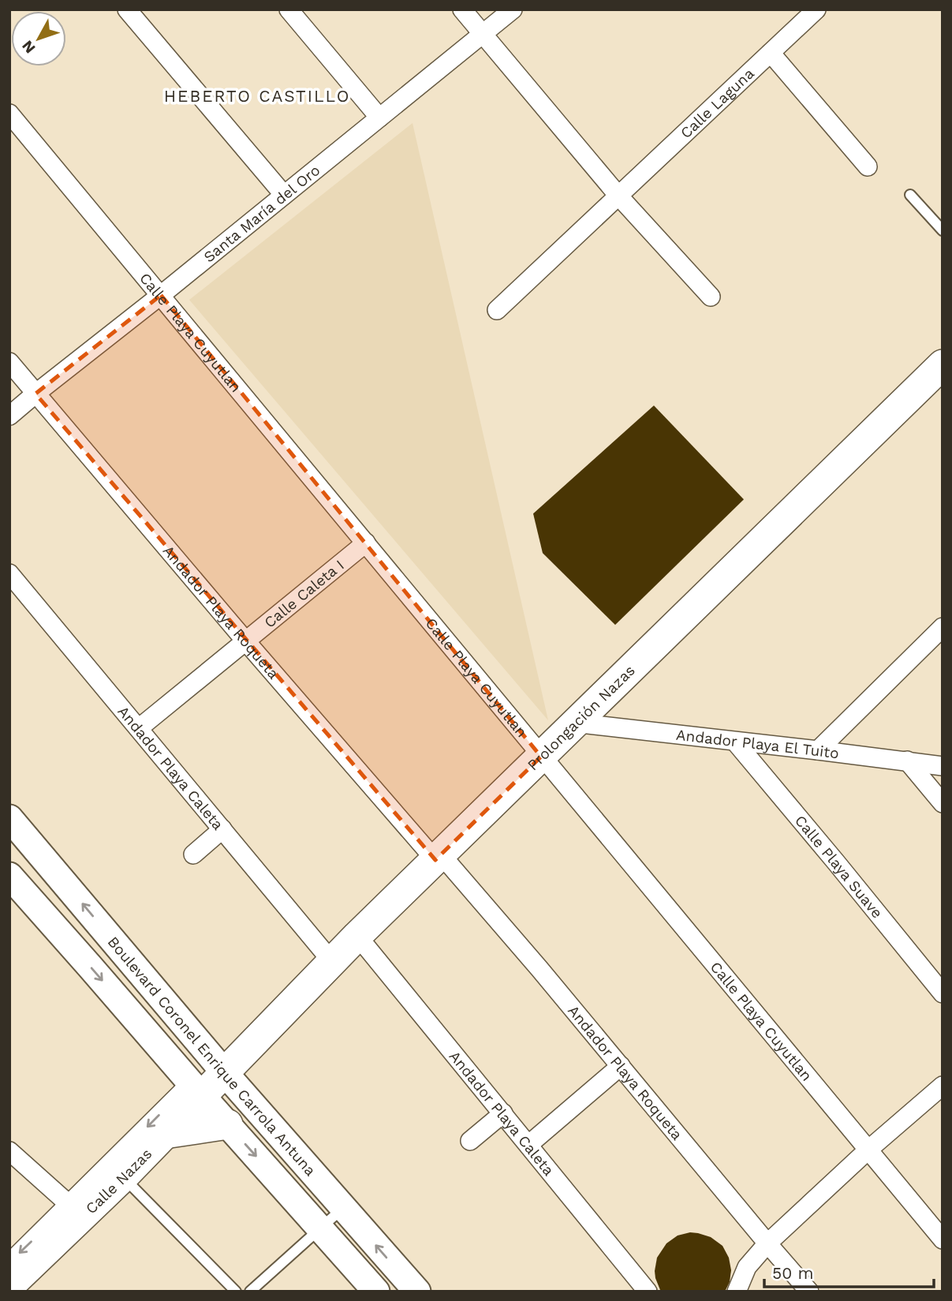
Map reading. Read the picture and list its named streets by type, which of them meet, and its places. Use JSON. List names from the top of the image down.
{
  "streets": {
    "main road": ["Prolongación Nazas", "Boulevard Coronel Enrique Carrola Antuna", "Calle Nazas"],
    "street": [
      "Calle Laguna",
      "Santa María del Oro",
      "Calle Playa Cuyutlan",
      "Calle Caleta I",
      "Andador Playa Roqueta",
      "Andador Playa El Tuito",
      "Andador Playa Caleta",
      "Calle Playa Suave"
    ]
  },
  "crossings": [
    ["Santa María del Oro", "Calle Playa Cuyutlan"],
    ["Santa María del Oro", "Andador Playa Roqueta"],
    ["Calle Playa Cuyutlan", "Calle Caleta I"],
    ["Calle Playa Cuyutlan", "Prolongación Nazas"],
    ["Calle Caleta I", "Andador Playa Roqueta"],
    ["Calle Caleta I", "Andador Playa Caleta"],
    ["Andador Playa Roqueta", "Prolongación Nazas"],
    ["Prolongación Nazas", "Andador Playa El Tuito"],
    ["Prolongación Nazas", "Andador Playa Caleta"],
    ["Prolongación Nazas", "Boulevard Coronel Enrique Carrola Antuna"],
    ["Prolongación Nazas", "Calle Nazas"],
    ["Andador Playa El Tuito", "Calle Playa Suave"],
    ["Boulevard Coronel Enrique Carrola Antuna", "Calle Nazas"]
  ],
  "districts": ["HEBERTO CASTILLO"],
  "scale_bar": "50 m",
  "north": "bottom left"
}
